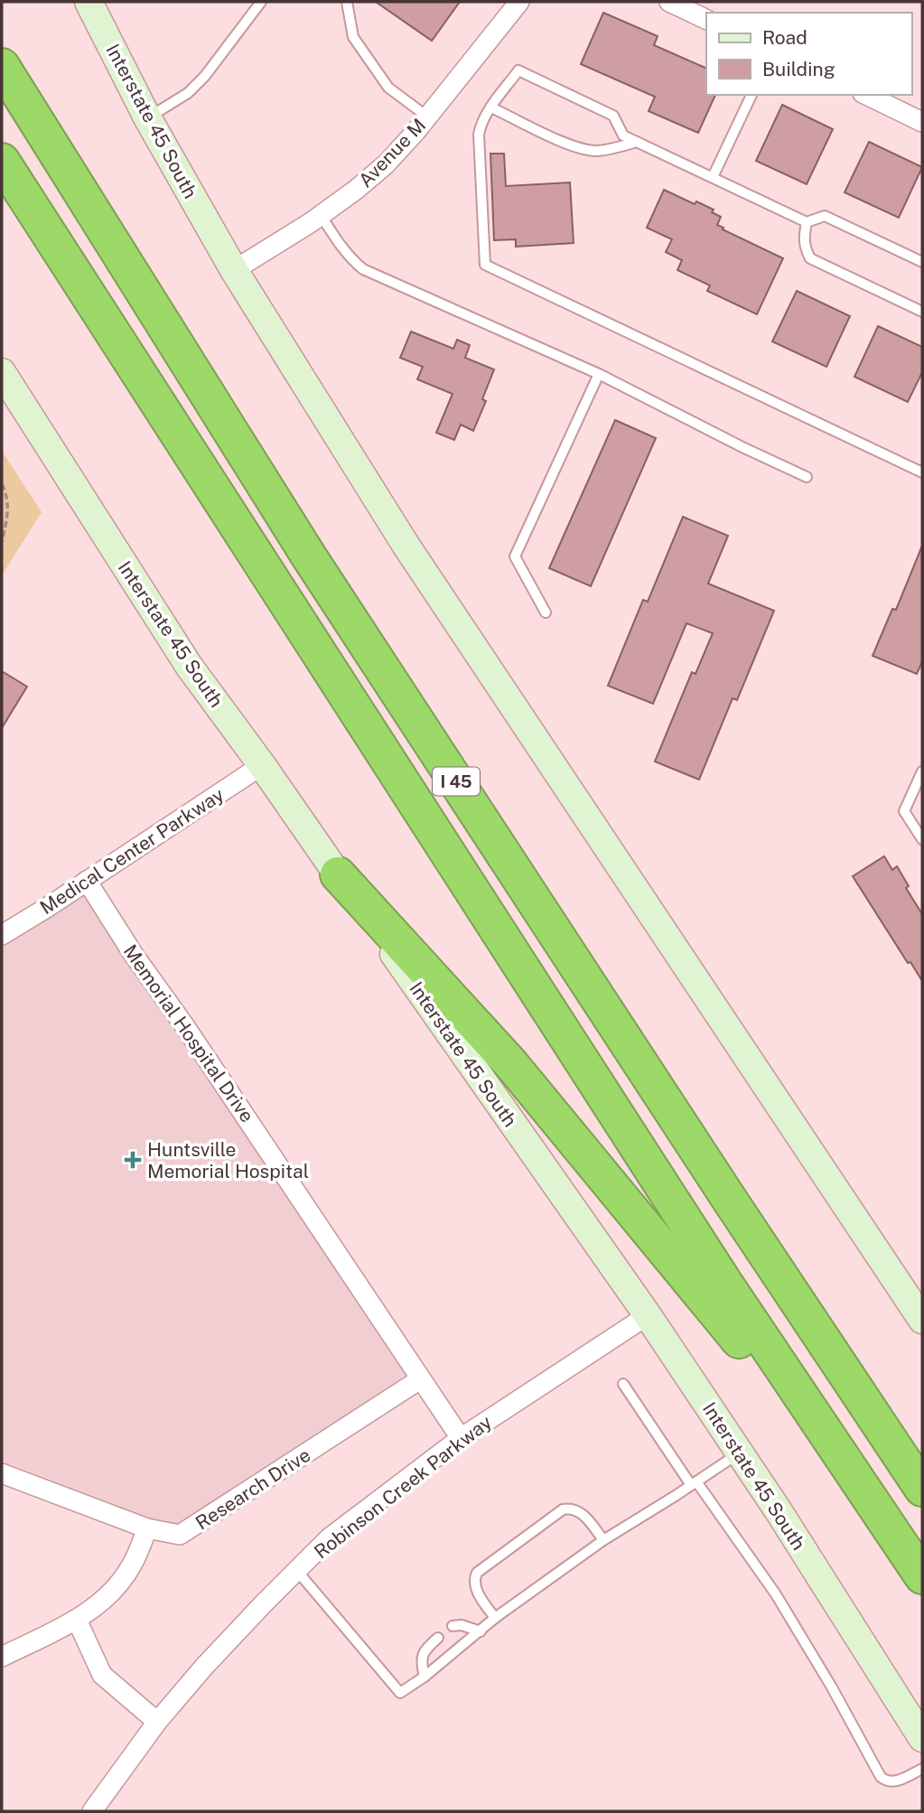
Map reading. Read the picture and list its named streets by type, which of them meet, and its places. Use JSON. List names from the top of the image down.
{
  "streets": {
    "highway": ["I 45"],
    "main road": ["Interstate 45 South"],
    "street": [
      "Avenue M",
      "Medical Center Parkway",
      "Memorial Hospital Drive",
      "Robinson Creek Parkway",
      "Research Drive"
    ]
  },
  "crossings": [
    ["Interstate 45 South", "Avenue M"],
    ["Interstate 45 South", "Medical Center Parkway"],
    ["Interstate 45 South", "Robinson Creek Parkway"],
    ["Medical Center Parkway", "Memorial Hospital Drive"],
    ["Memorial Hospital Drive", "Robinson Creek Parkway"],
    ["Memorial Hospital Drive", "Research Drive"]
  ],
  "places": {
    "health": ["Huntsville Memorial Hospital"]
  },
  "legend": ["Road", "Building"]
}
